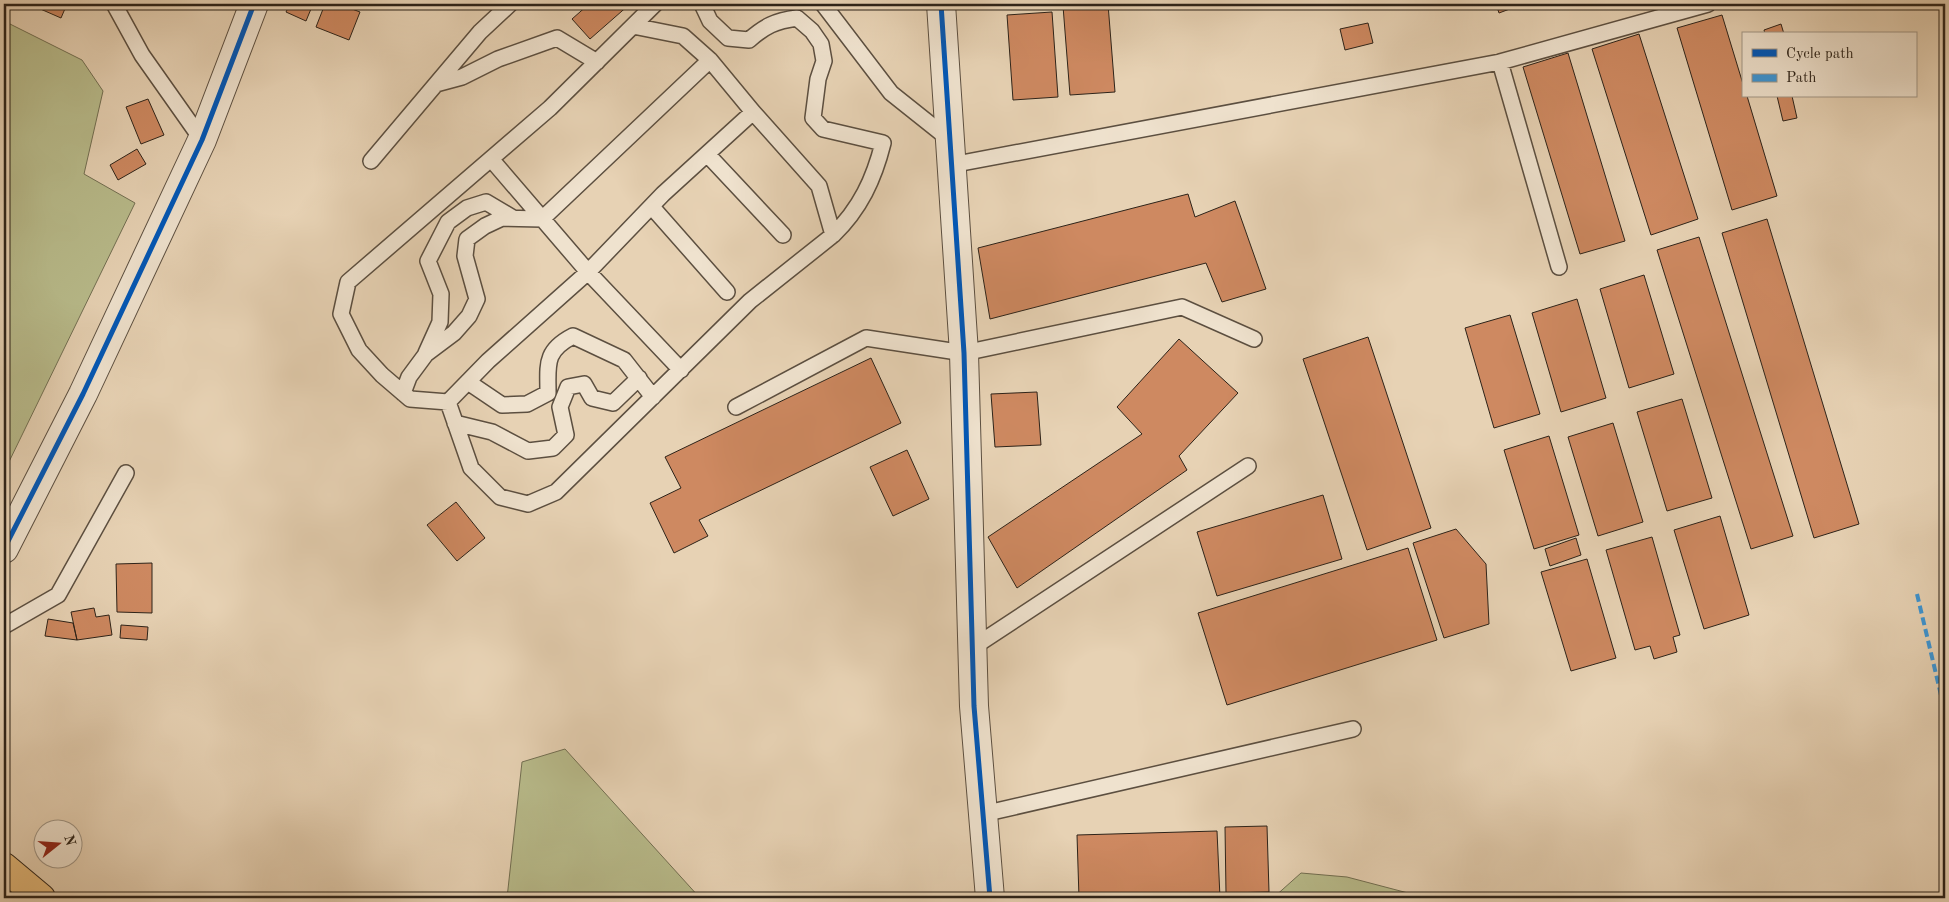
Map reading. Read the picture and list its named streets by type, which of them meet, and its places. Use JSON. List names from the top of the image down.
{
  "legend": ["Cycle path", "Path"],
  "north": "right"
}
